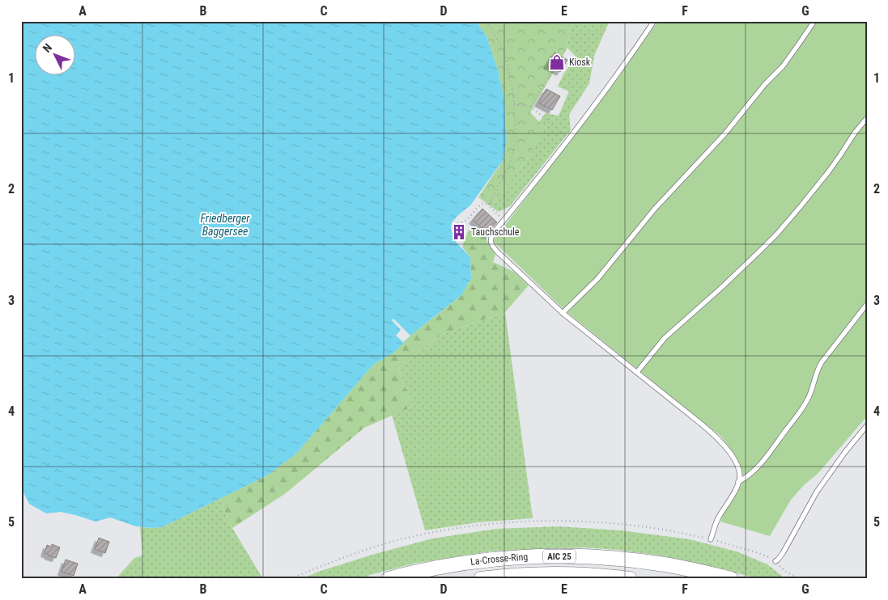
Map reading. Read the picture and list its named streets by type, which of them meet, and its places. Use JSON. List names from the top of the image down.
{
  "streets": {
    "main road": ["AIC 25", "La-Crosse-Ring"]
  },
  "water": ["Friedberger Baggersee"],
  "places": {
    "shop": ["Kiosk"],
    "building": ["Tauchschule"]
  },
  "north": "top left",
  "grid": {
    "columns": [
      "A",
      "B",
      "C",
      "D",
      "E",
      "F",
      "G"
    ],
    "rows": [
      "1",
      "2",
      "3",
      "4",
      "5"
    ]
  }
}
